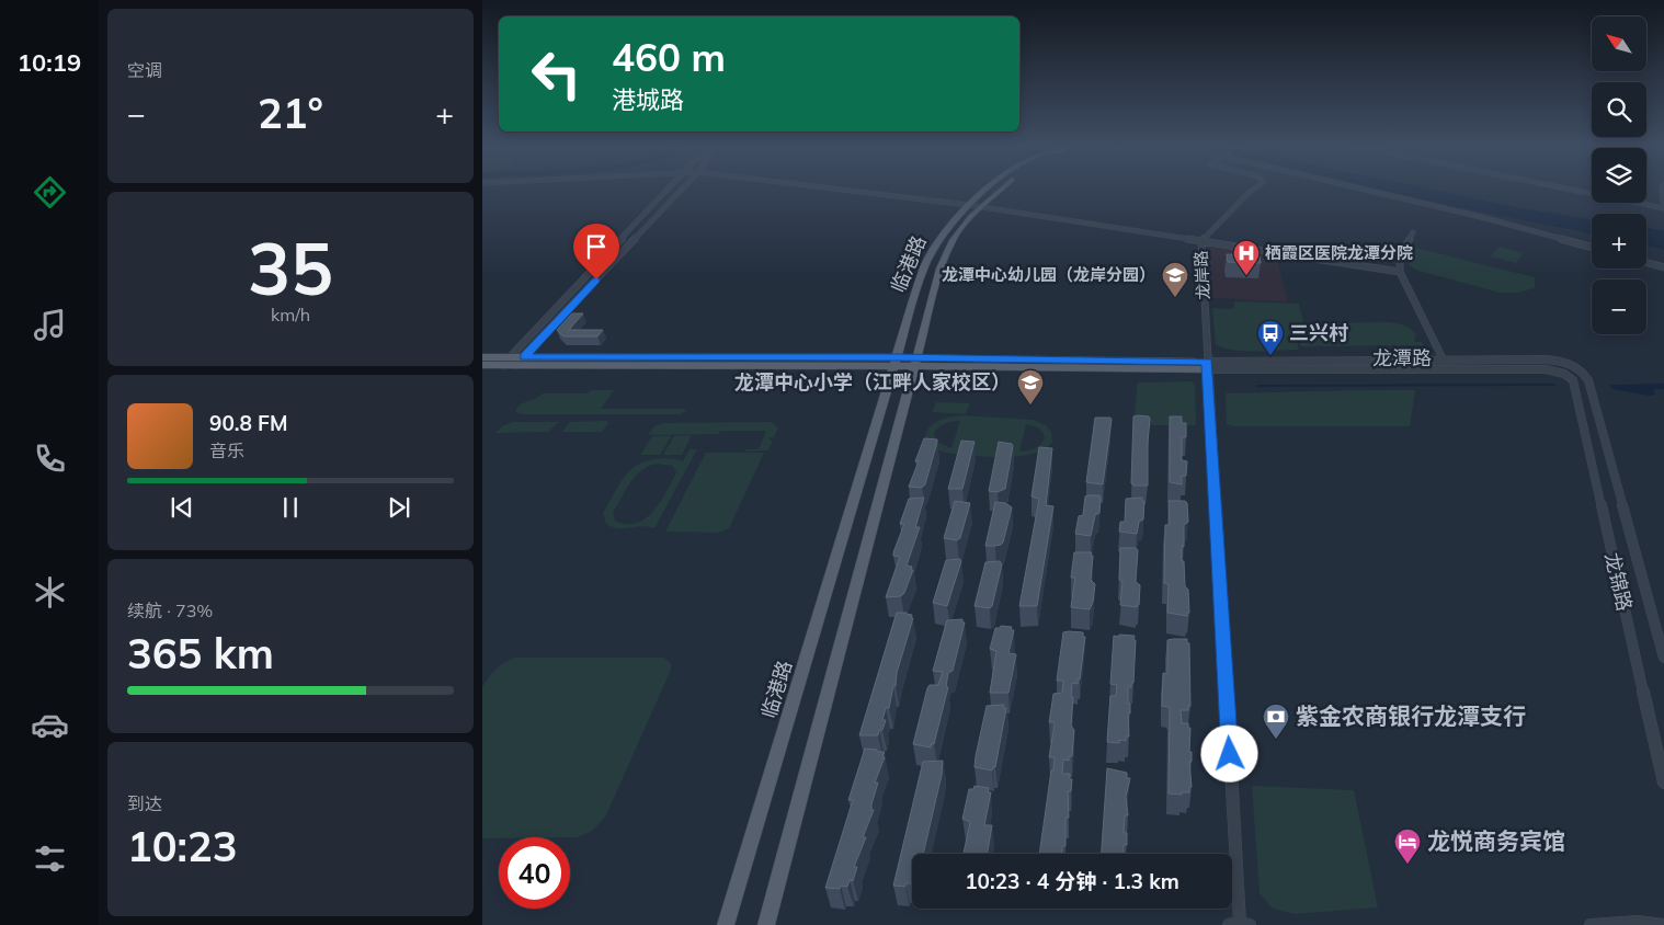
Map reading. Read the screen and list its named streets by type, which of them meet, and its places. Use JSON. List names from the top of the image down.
{
  "streets": {
    "main road": ["临港路"],
    "street": ["龙岸路", "龙潭路", "龙锦路"]
  },
  "crossings": [
    ["龙岸路", "龙潭路"],
    ["龙潭路", "龙锦路"]
  ],
  "places": {
    "hospital": ["栖霞区医院龙潭分院"],
    "school or university": ["龙潭中心幼儿园（龙岸分园）", "龙潭中心小学（江畔人家校区）"],
    "bus stop": ["三兴村"],
    "bank": ["紫金农商银行龙潭支行"],
    "hotel": ["龙悦商务宾馆"]
  },
  "north": "top left",
  "page": {
    "tabs": "10:19",
    "tile": [
      "空调",
      ["35", "km/h"],
      ["续航 · 73%", "365 km"],
      ["到达", "10:23"]
    ],
    "map_buttons": ["+", "−"],
    "turn": ["460 m", "港城路"],
    "heat": ["−", "21°", "+"],
    "song": ["90.8 FM", "音乐"],
    "limit": "40",
    "trip": "10:23 · 4 分钟 · 1.3 km"
  }
}
